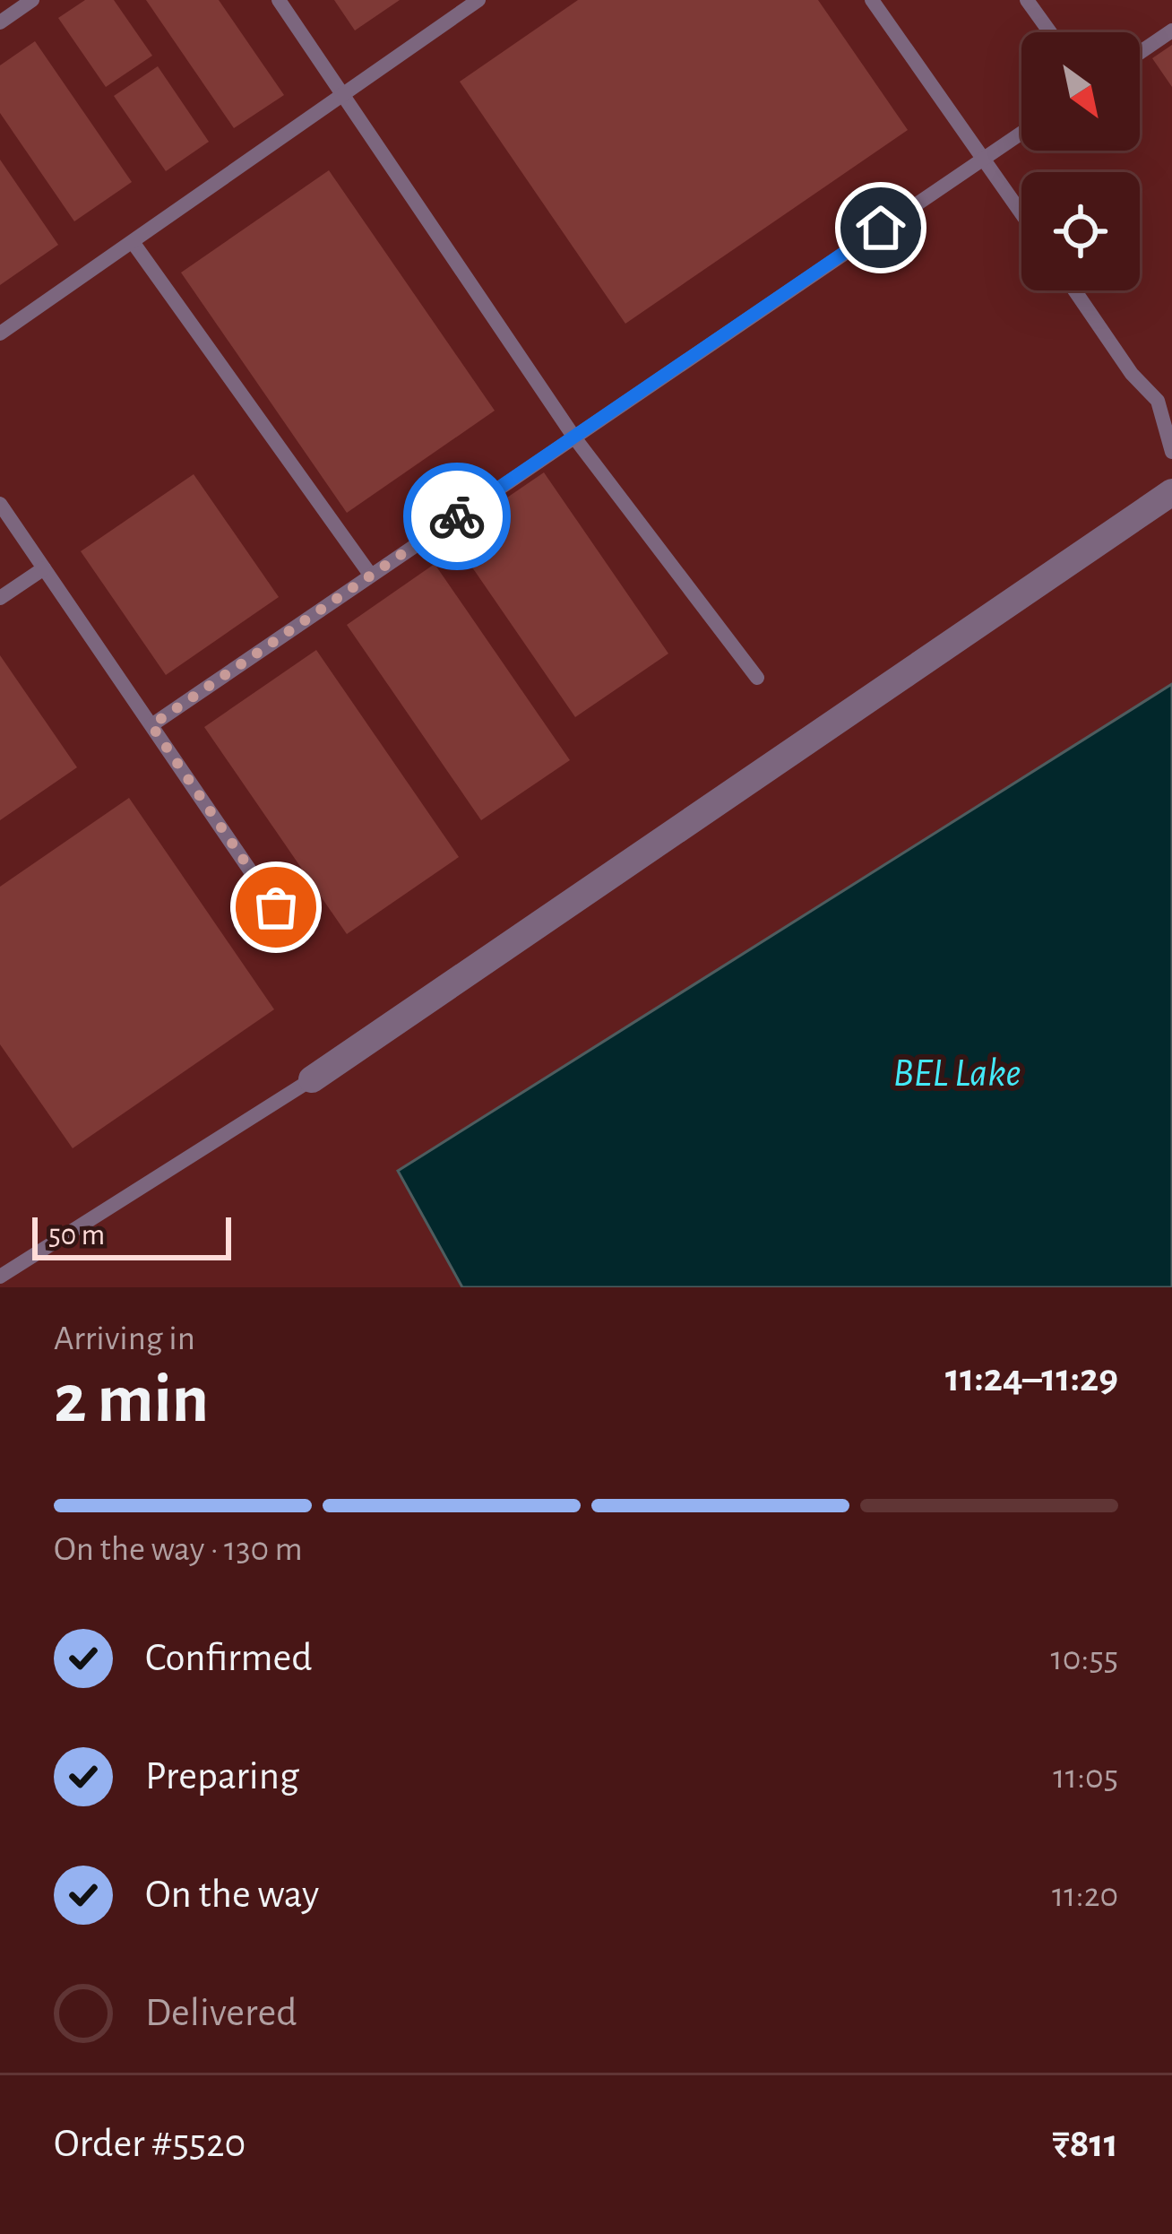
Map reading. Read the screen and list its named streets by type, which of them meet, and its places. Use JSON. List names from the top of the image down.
{
  "water": ["BEL Lake"],
  "scale_bar": "50 m",
  "north": "bottom right",
  "page": {
    "scale": "50 m",
    "heading": ["2 min", "Arriving in", "11:24–11:29"],
    "panel": ["Order #5520", "₹811"],
    "bar": "On the way · 130 m",
    "list": [
      ["Confirmed", "10:55"],
      ["Preparing", "11:05"],
      ["On the way", "11:20"],
      "Delivered"
    ]
  }
}
